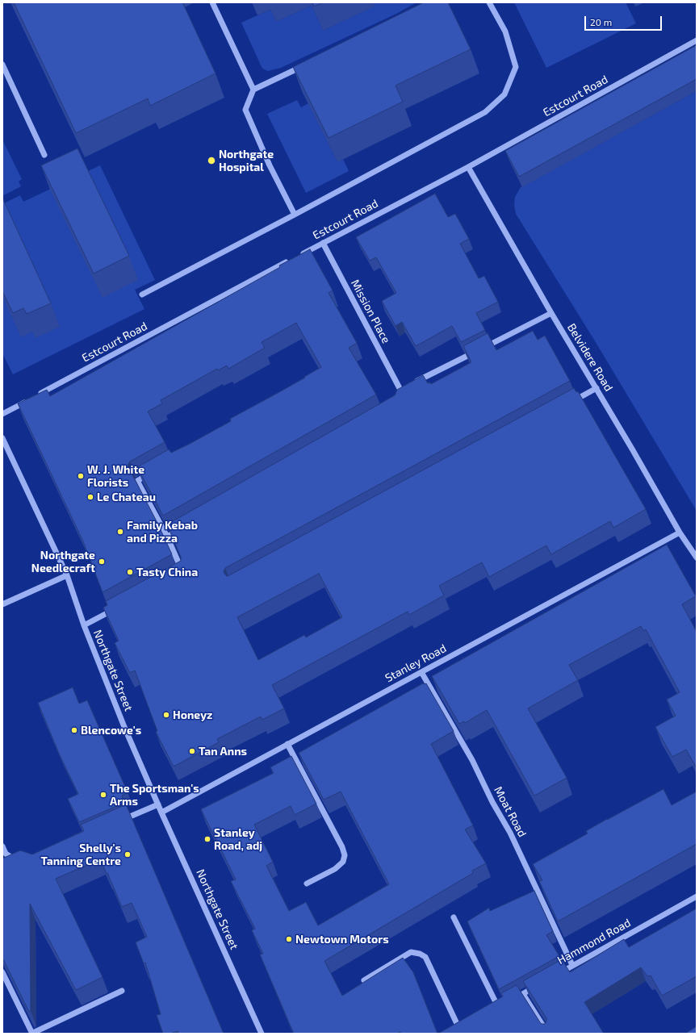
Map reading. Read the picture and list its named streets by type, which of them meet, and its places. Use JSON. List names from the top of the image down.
{
  "streets": {
    "street": [
      "Estcourt Road",
      "Mission Place",
      "Belvidere Road",
      "Stanley Road",
      "Northgate Street",
      "Moat Road",
      "Hammond Road"
    ]
  },
  "crossings": [
    ["Estcourt Road", "Mission Place"],
    ["Estcourt Road", "Belvidere Road"],
    ["Mission Place", "Belvidere Road"],
    ["Belvidere Road", "Stanley Road"],
    ["Stanley Road", "Northgate Street"],
    ["Stanley Road", "Moat Road"],
    ["Moat Road", "Hammond Road"]
  ],
  "places": [
    "Northgate Hospital",
    "W. J. White Florists",
    "Le Chateau",
    "Family Kebab and Pizza",
    "Northgate Needlecraft",
    "Tasty China",
    "Honeyz",
    "Blencowe's",
    "Tan Anns",
    "The Sportsman's Arms",
    "Stanley Road, adj",
    "Shelly's Tanning Centre",
    "Newtown Motors"
  ],
  "scale_bar": "20 m"
}
